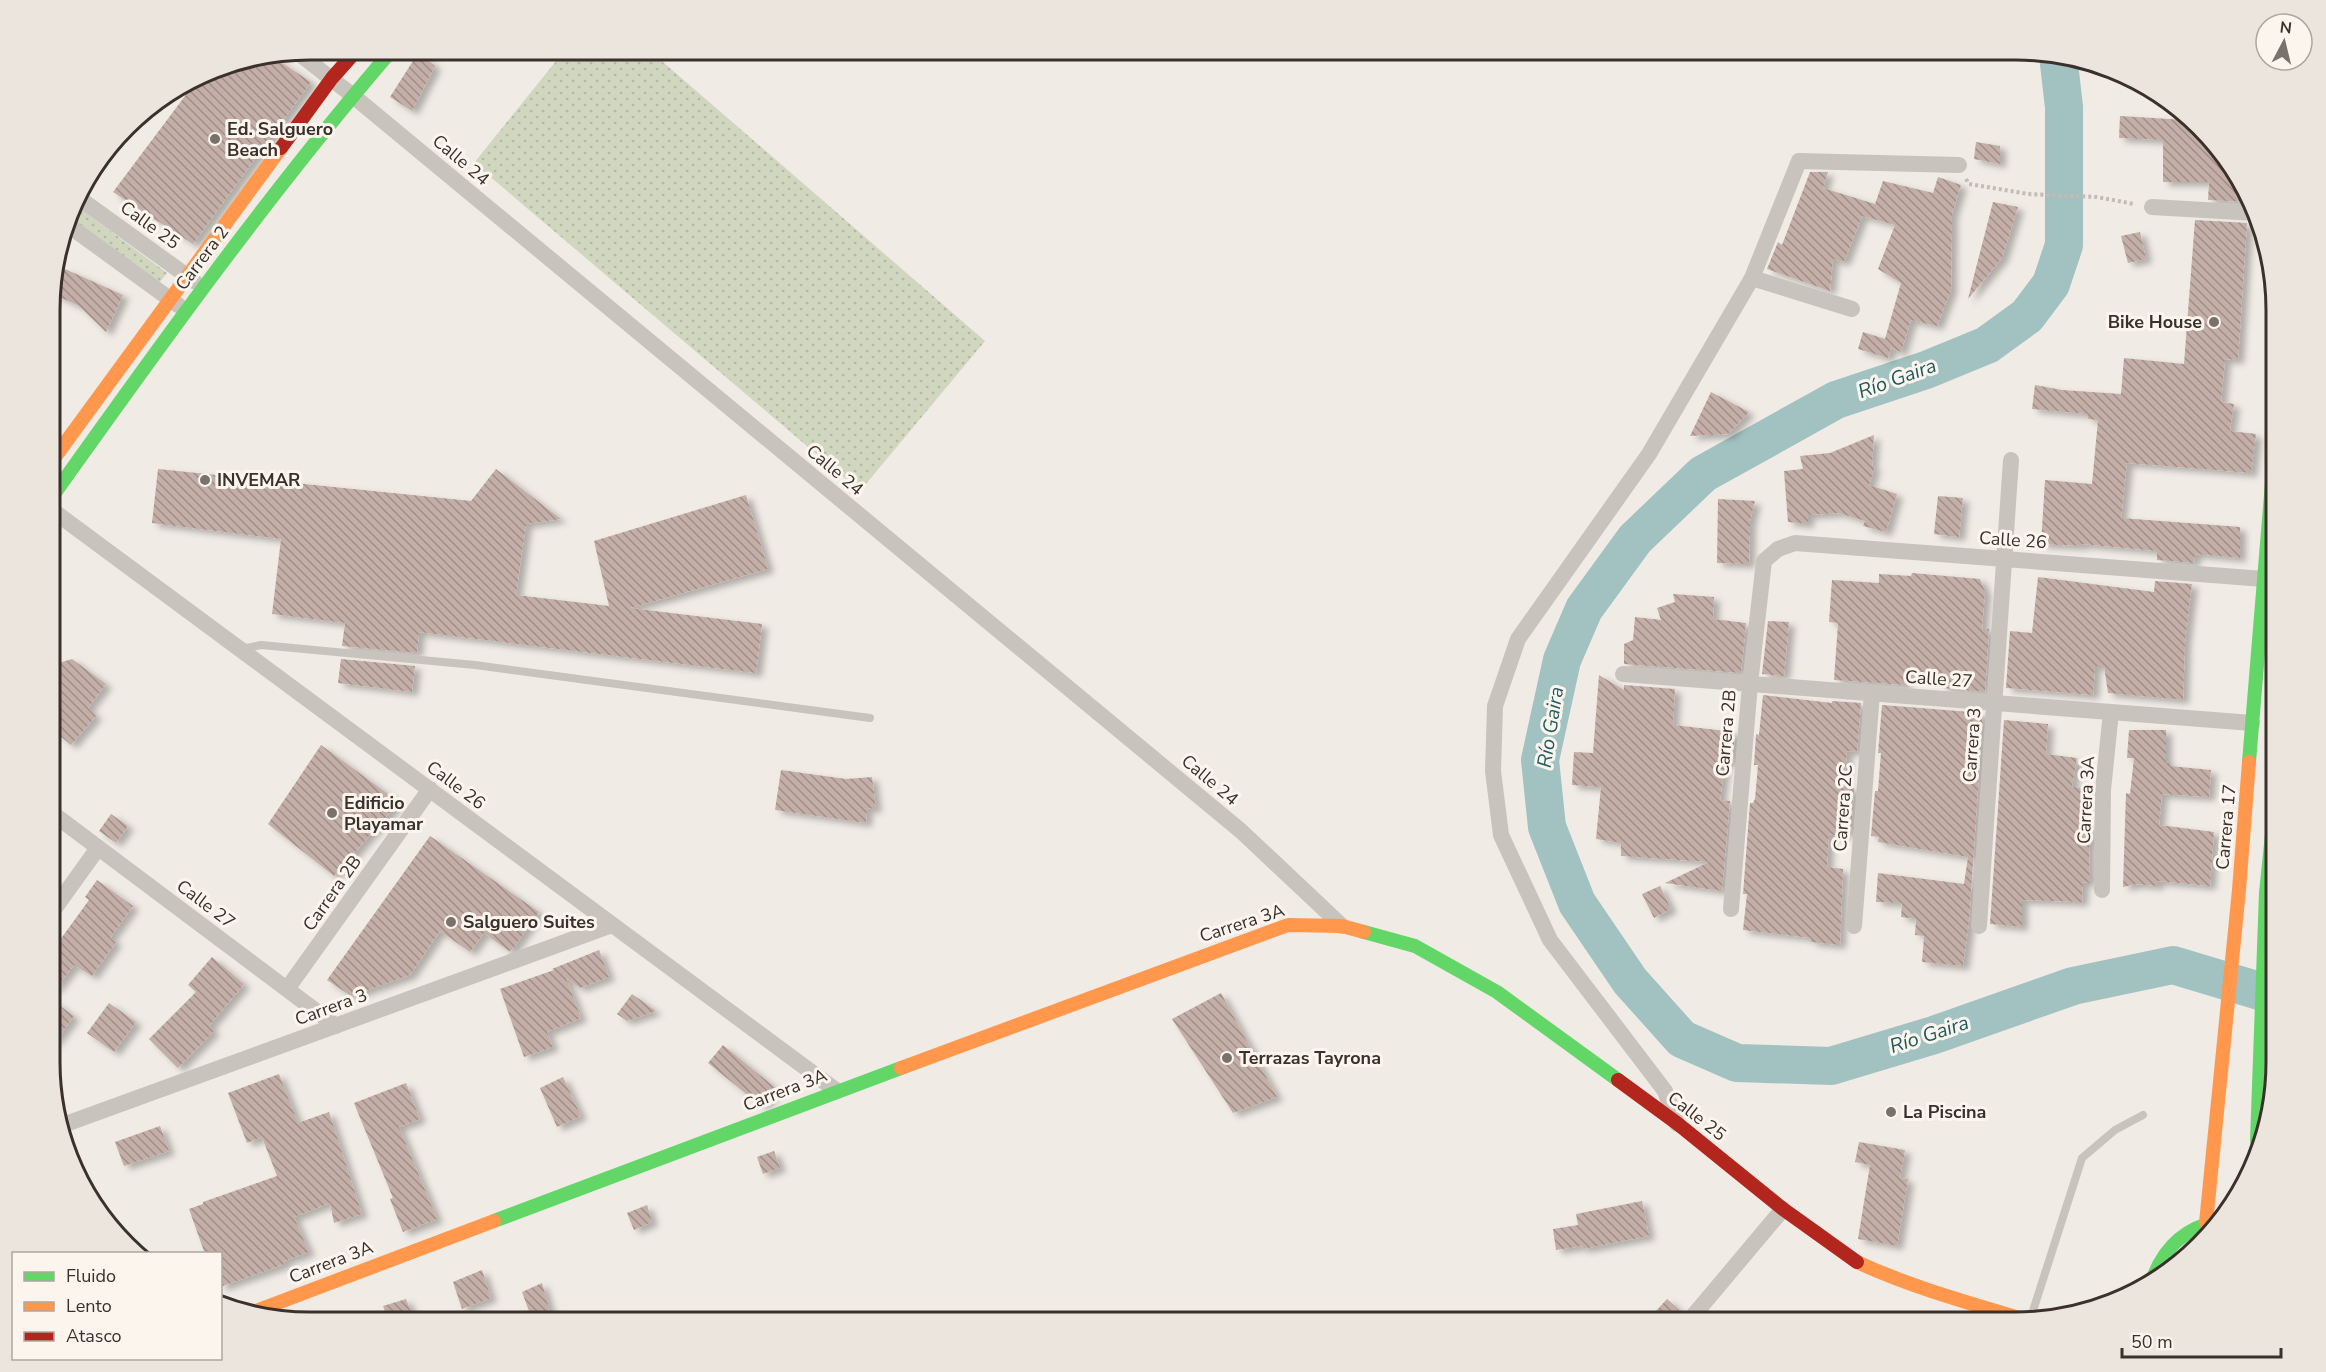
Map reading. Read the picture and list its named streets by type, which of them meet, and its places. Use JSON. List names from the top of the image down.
{
  "streets": {
    "street": [
      "Calle 24",
      "Calle 25",
      "Carrera 2",
      "Calle 26",
      "Calle 27",
      "Carrera 2B",
      "Carrera 3",
      "Carrera 3A",
      "Carrera 2C",
      "Carrera 17"
    ]
  },
  "crossings": [
    ["Calle 24", "Calle 25"],
    ["Calle 24", "Carrera 2"],
    ["Calle 24", "Carrera 3A"],
    ["Calle 25", "Carrera 2"],
    ["Calle 25", "Carrera 3A"],
    ["Calle 26", "Carrera 2B"],
    ["Calle 26", "Carrera 3"],
    ["Calle 26", "Carrera 3A"],
    ["Calle 26", "Carrera 17"],
    ["Calle 27", "Carrera 2B"],
    ["Calle 27", "Carrera 3"],
    ["Calle 27", "Carrera 3A"],
    ["Calle 27", "Carrera 2C"],
    ["Calle 27", "Carrera 17"]
  ],
  "water": ["Río Gaira"],
  "places": [
    "Ed. Salguero Beach",
    "Bike House",
    "INVEMAR",
    "Edificio Playamar",
    "Salguero Suites",
    "Terrazas Tayrona",
    "La Piscina"
  ],
  "legend": ["Fluido", "Lento", "Atasco"],
  "scale_bar": "50 m",
  "north": "top"
}
